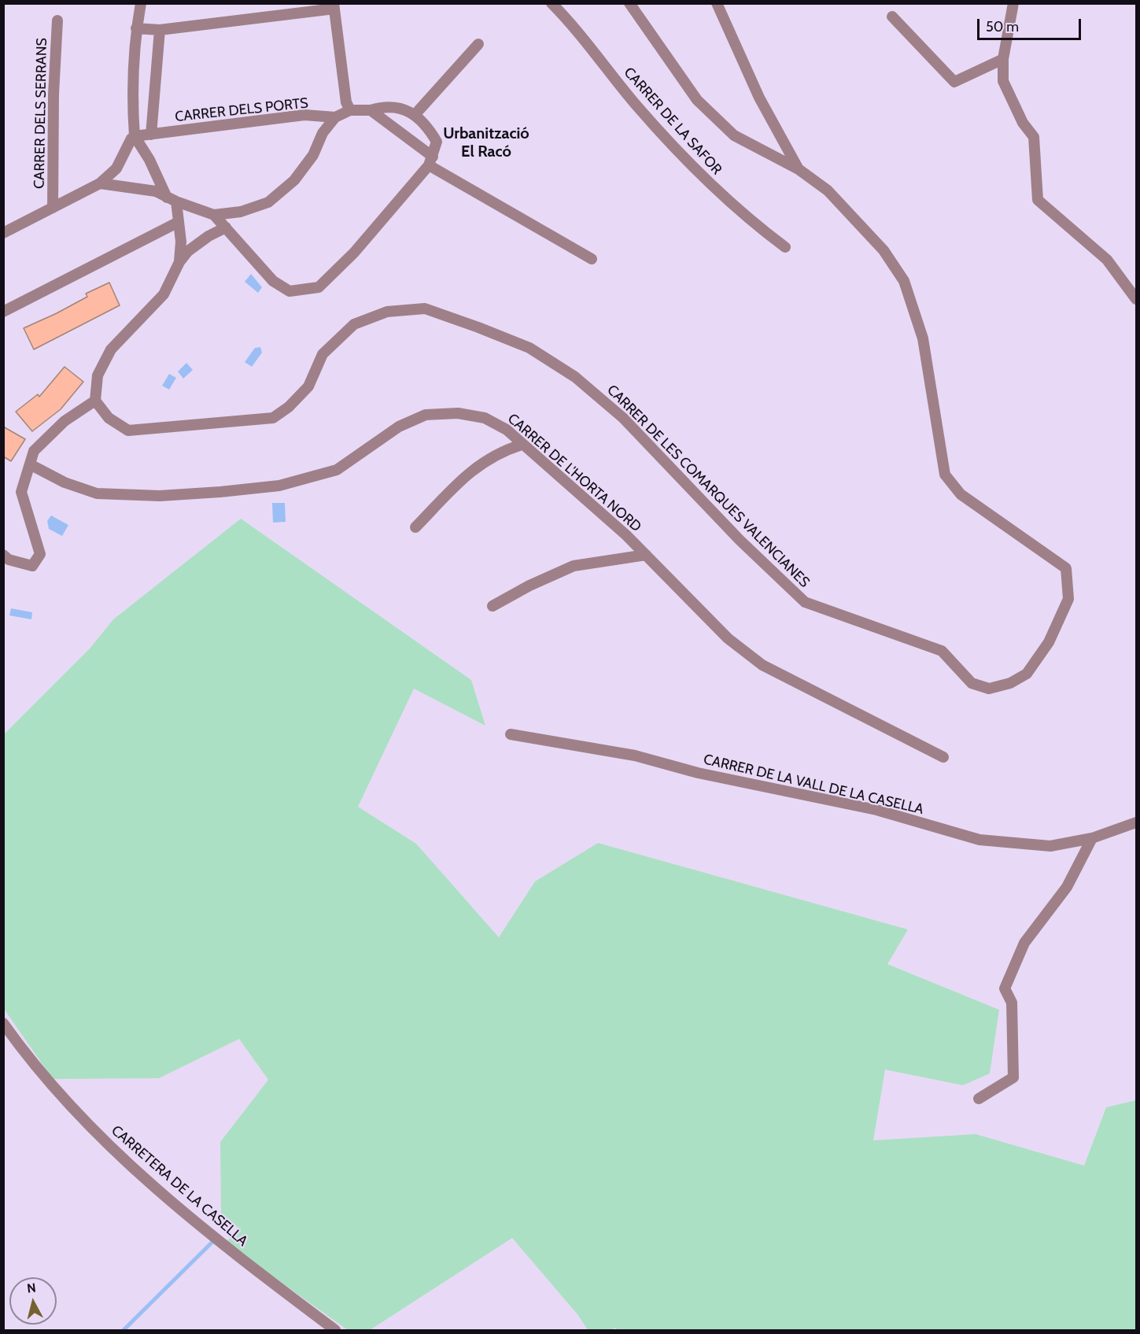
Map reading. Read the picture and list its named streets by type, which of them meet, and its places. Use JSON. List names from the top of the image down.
{
  "streets": {
    "street": [
      "CARRER DELS PORTS",
      "CARRER DELS SERRANS",
      "CARRER DE LA SAFOR",
      "CARRER DE L'HORTA NORD",
      "CARRER DE LES COMARQUES VALENCIANES",
      "CARRER DE LA VALL DE LA CASELLA",
      "CARRETERA DE LA CASELLA"
    ]
  },
  "districts": ["Urbanització El Racó"],
  "scale_bar": "50 m",
  "north": "top"
}
